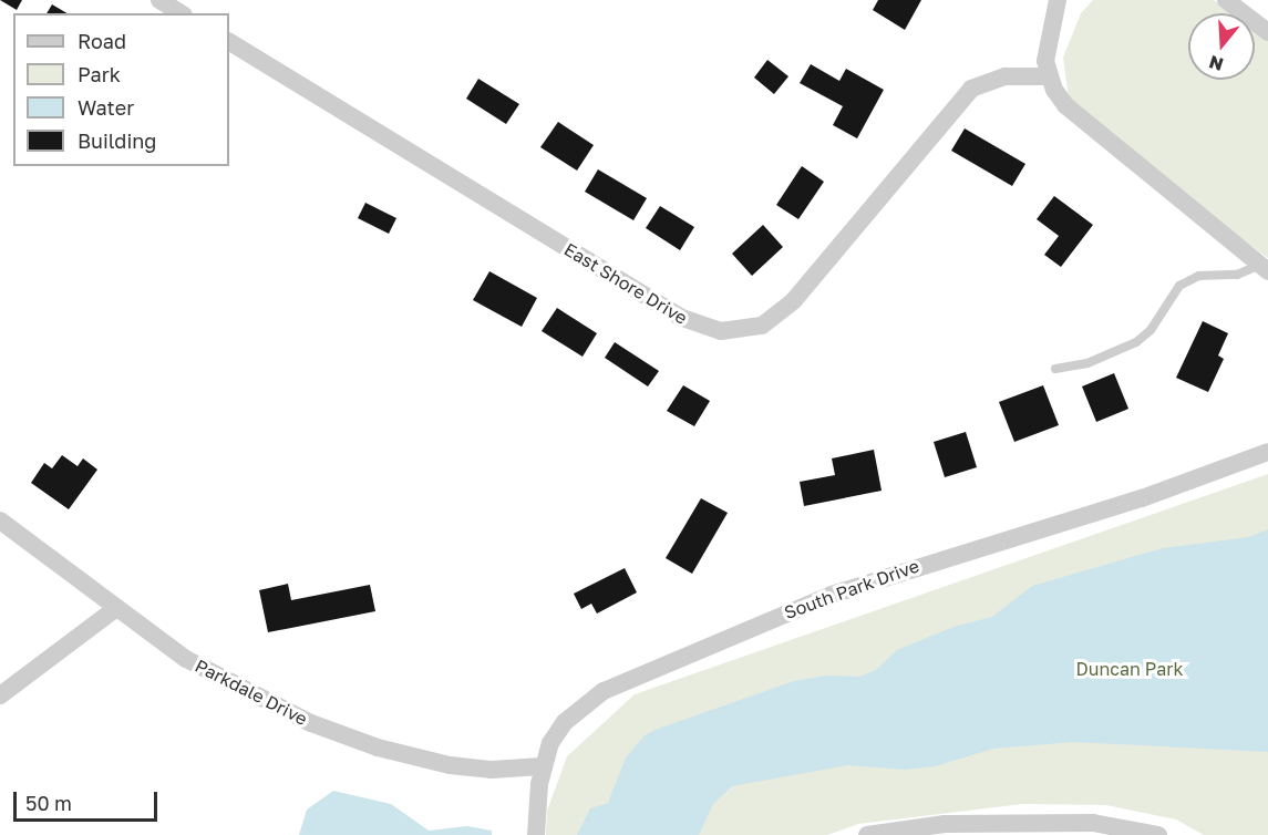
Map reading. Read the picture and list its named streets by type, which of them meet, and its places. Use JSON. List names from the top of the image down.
{
  "streets": {
    "street": ["East Shore Drive", "South Park Drive", "Parkdale Drive"]
  },
  "crossings": [
    ["South Park Drive", "Parkdale Drive"]
  ],
  "parks": ["Duncan Park"],
  "legend": [
    "Road",
    "Park",
    "Water",
    "Building"
  ],
  "scale_bar": "50 m",
  "north": "bottom"
}
